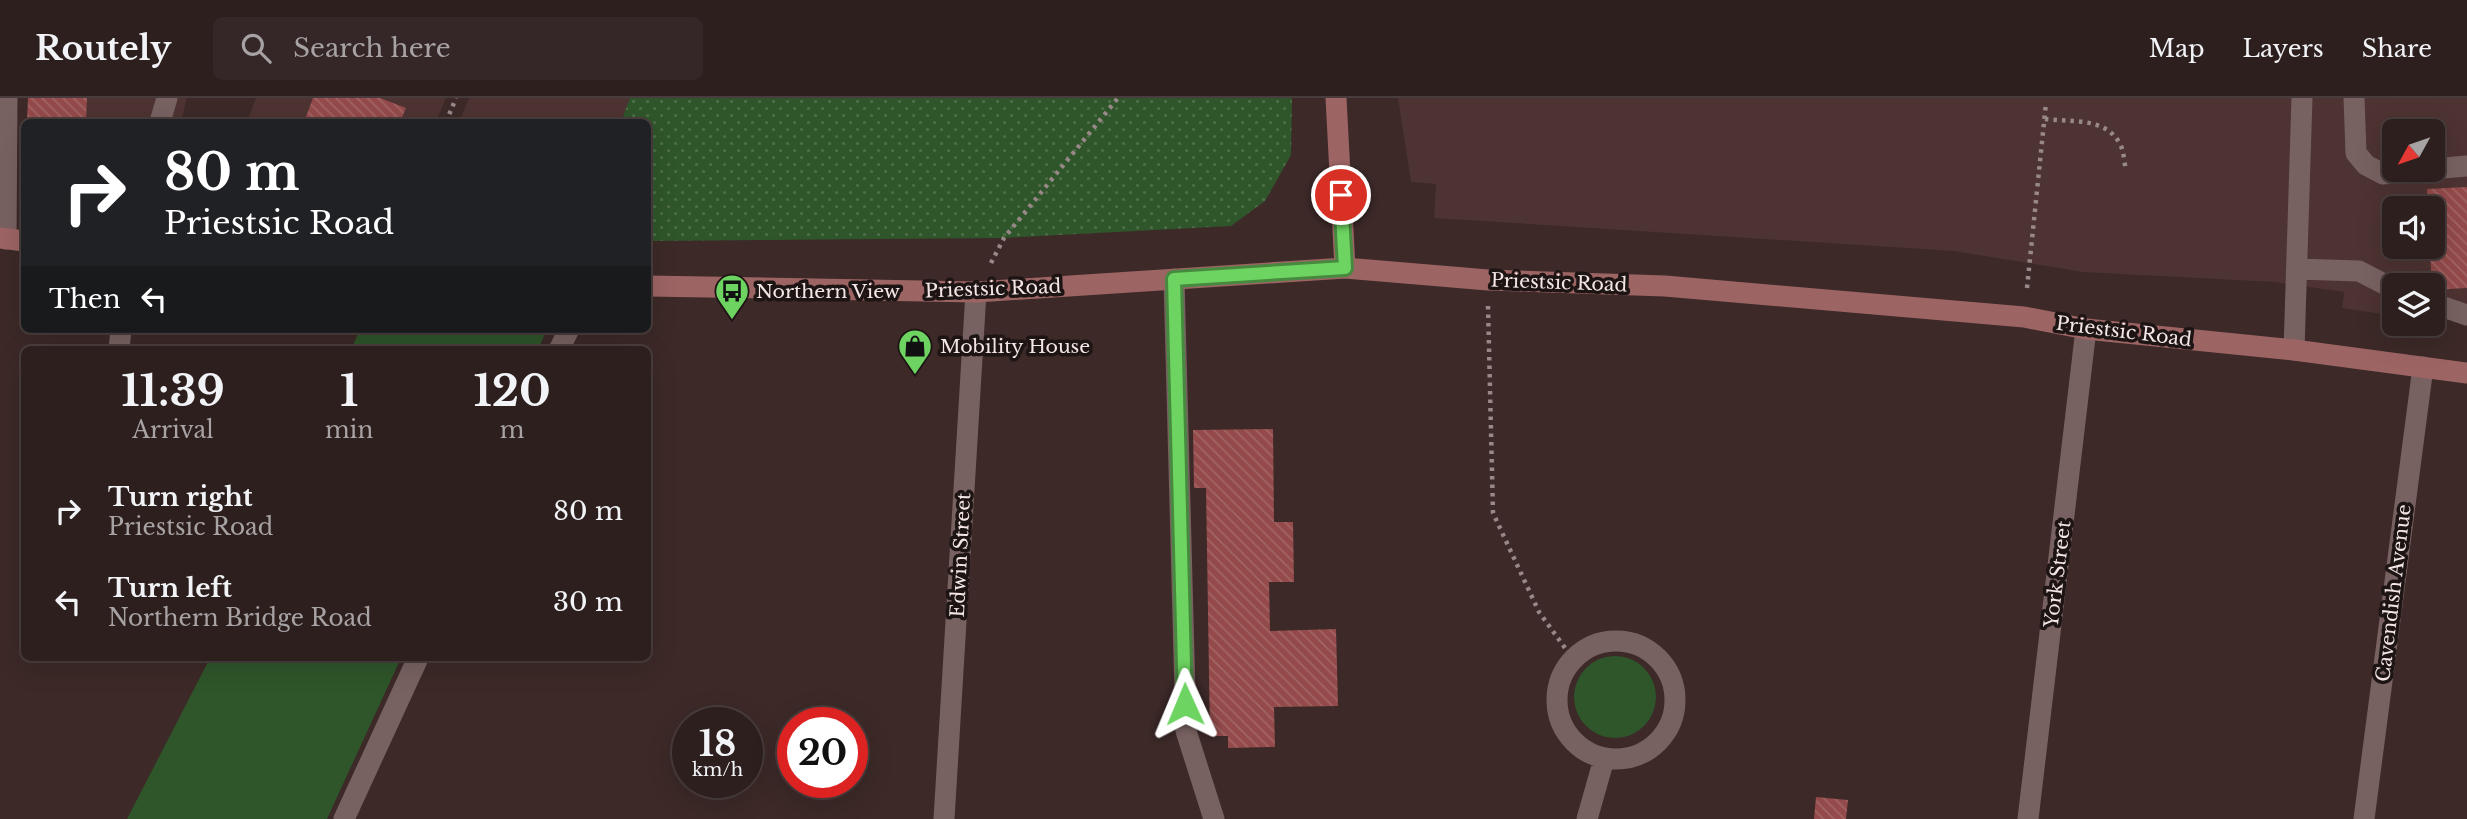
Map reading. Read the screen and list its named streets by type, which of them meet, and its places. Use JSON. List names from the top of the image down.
{
  "streets": {
    "main road": ["Priestsic Road"],
    "street": ["Edwin Street", "York Street", "Cavendish Avenue"]
  },
  "crossings": [
    ["Priestsic Road", "Edwin Street"],
    ["Priestsic Road", "York Street"],
    ["Priestsic Road", "Cavendish Avenue"]
  ],
  "places": {
    "bus stop": ["Northern View"],
    "shop": ["Mobility House"]
  },
  "north": "bottom left",
  "page": {
    "header": "Routely",
    "search": "Search here",
    "nav": ["Map", "Layers", "Share"],
    "turn": ["80 m", "Priestsic Road"],
    "then": "Then",
    "eta": [
      "11:39",
      "Arrival",
      "1",
      "min",
      "120",
      "m"
    ],
    "list": [
      {
        "name": "Turn right",
        "note": "Priestsic Road",
        "value": "80 m"
      },
      {
        "name": "Turn left",
        "note": "Northern Bridge Road",
        "value": "30 m"
      }
    ],
    "speed": "18 km/h",
    "limit": "20"
  }
}
